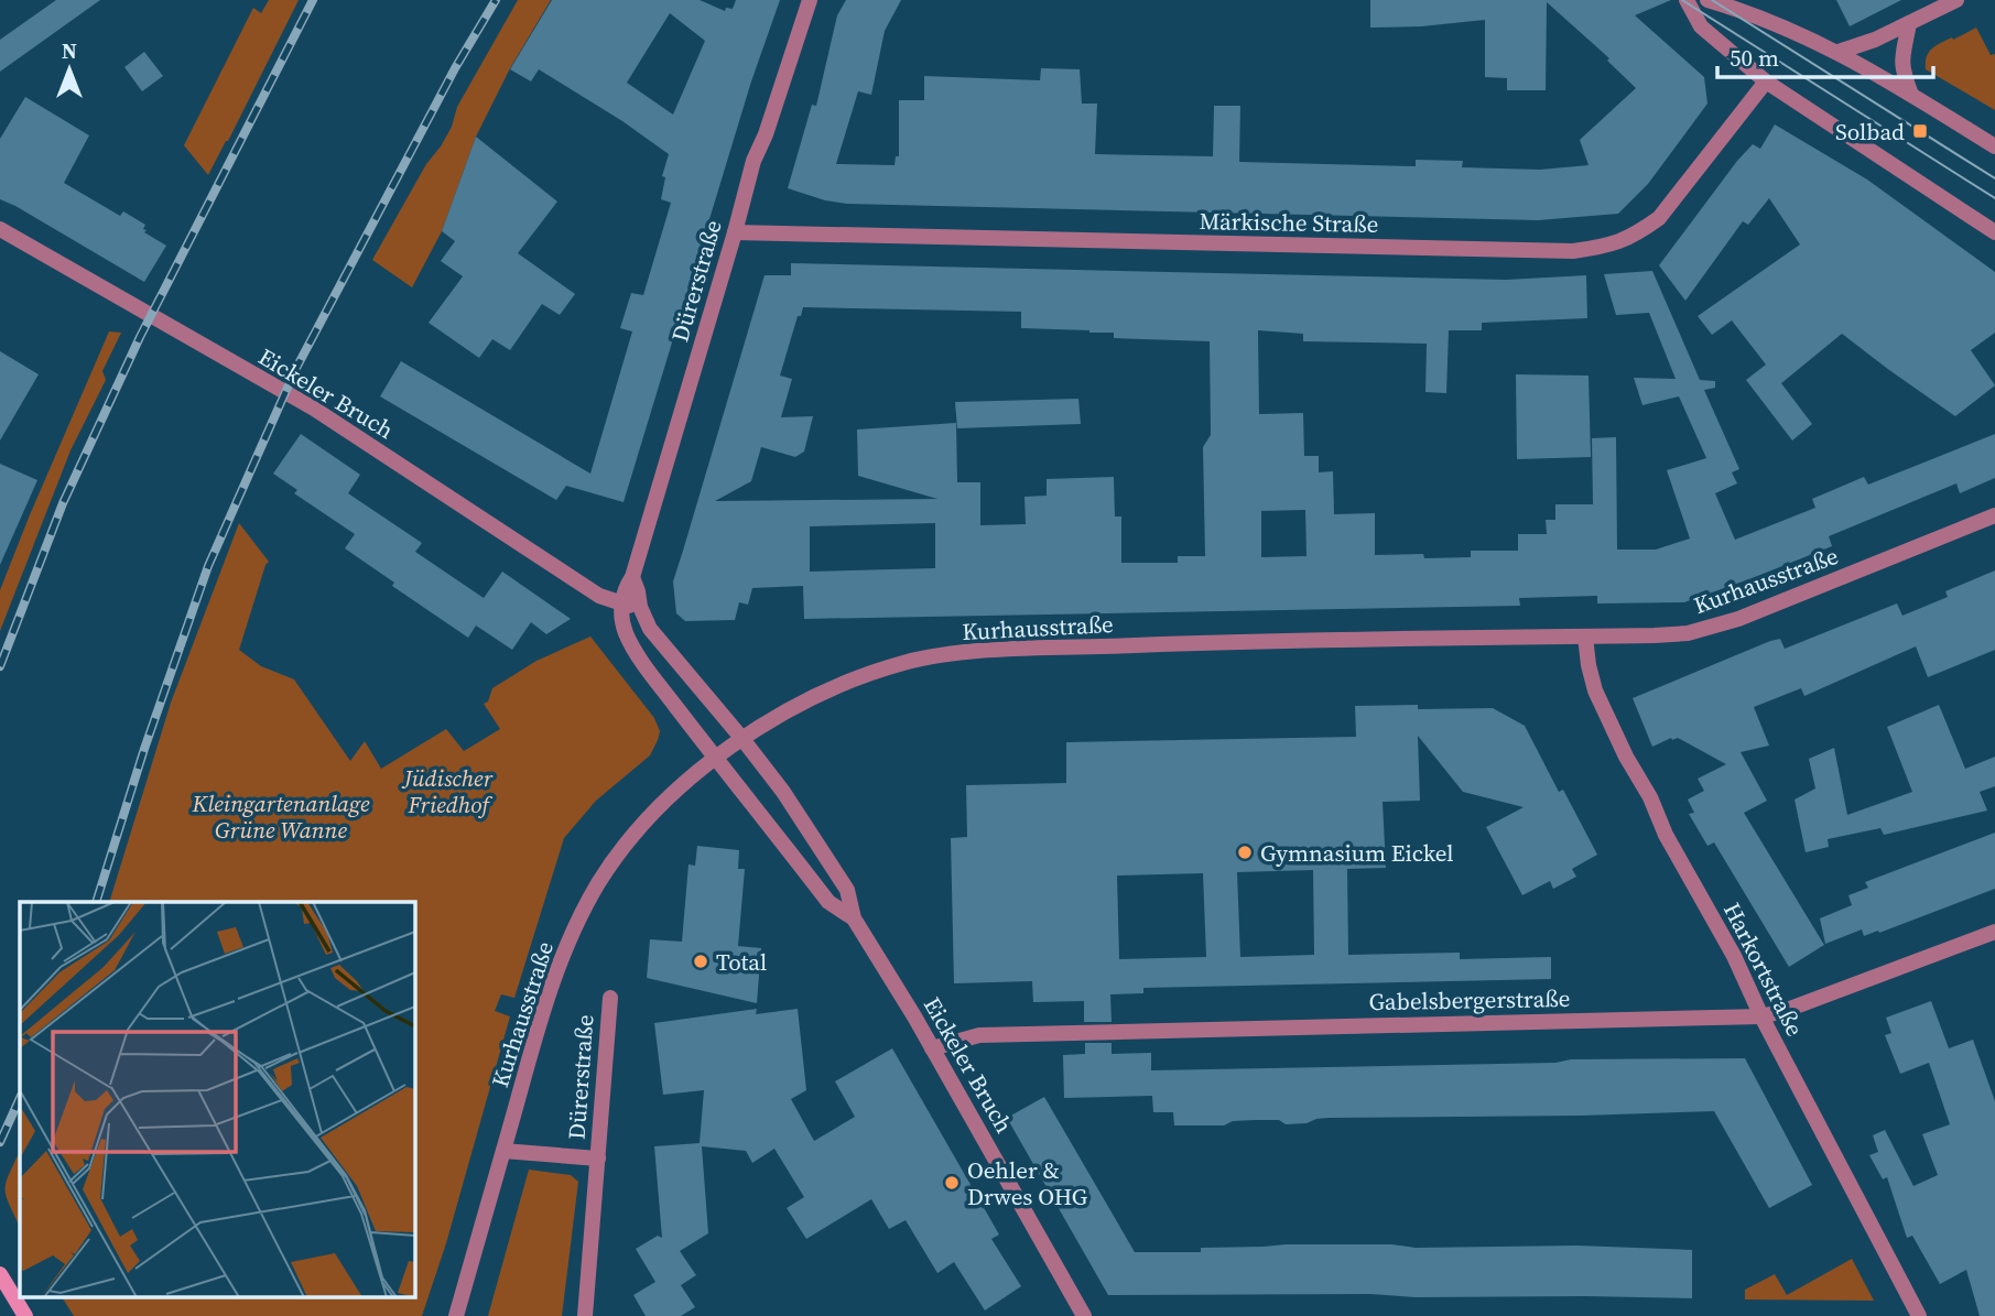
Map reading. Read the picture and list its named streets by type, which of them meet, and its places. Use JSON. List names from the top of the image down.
{
  "streets": {
    "street": [
      "Märkische Straße",
      "Dürerstraße",
      "Eickeler Bruch",
      "Kurhausstraße",
      "Harkortstraße",
      "Gabelsbergerstraße"
    ]
  },
  "crossings": [
    ["Märkische Straße", "Dürerstraße"],
    ["Dürerstraße", "Eickeler Bruch"],
    ["Dürerstraße", "Kurhausstraße"],
    ["Eickeler Bruch", "Kurhausstraße"],
    ["Eickeler Bruch", "Gabelsbergerstraße"],
    ["Kurhausstraße", "Harkortstraße"],
    ["Harkortstraße", "Gabelsbergerstraße"]
  ],
  "parks": ["Jüdischer Friedhof", "Kleingartenanlage Grüne Wanne"],
  "places": {
    "transit": ["Solbad"],
    "other": ["Gymnasium Eickel", "Total", "Oehler & Drwes OHG"]
  },
  "scale_bar": "50 m",
  "north": "top"
}
